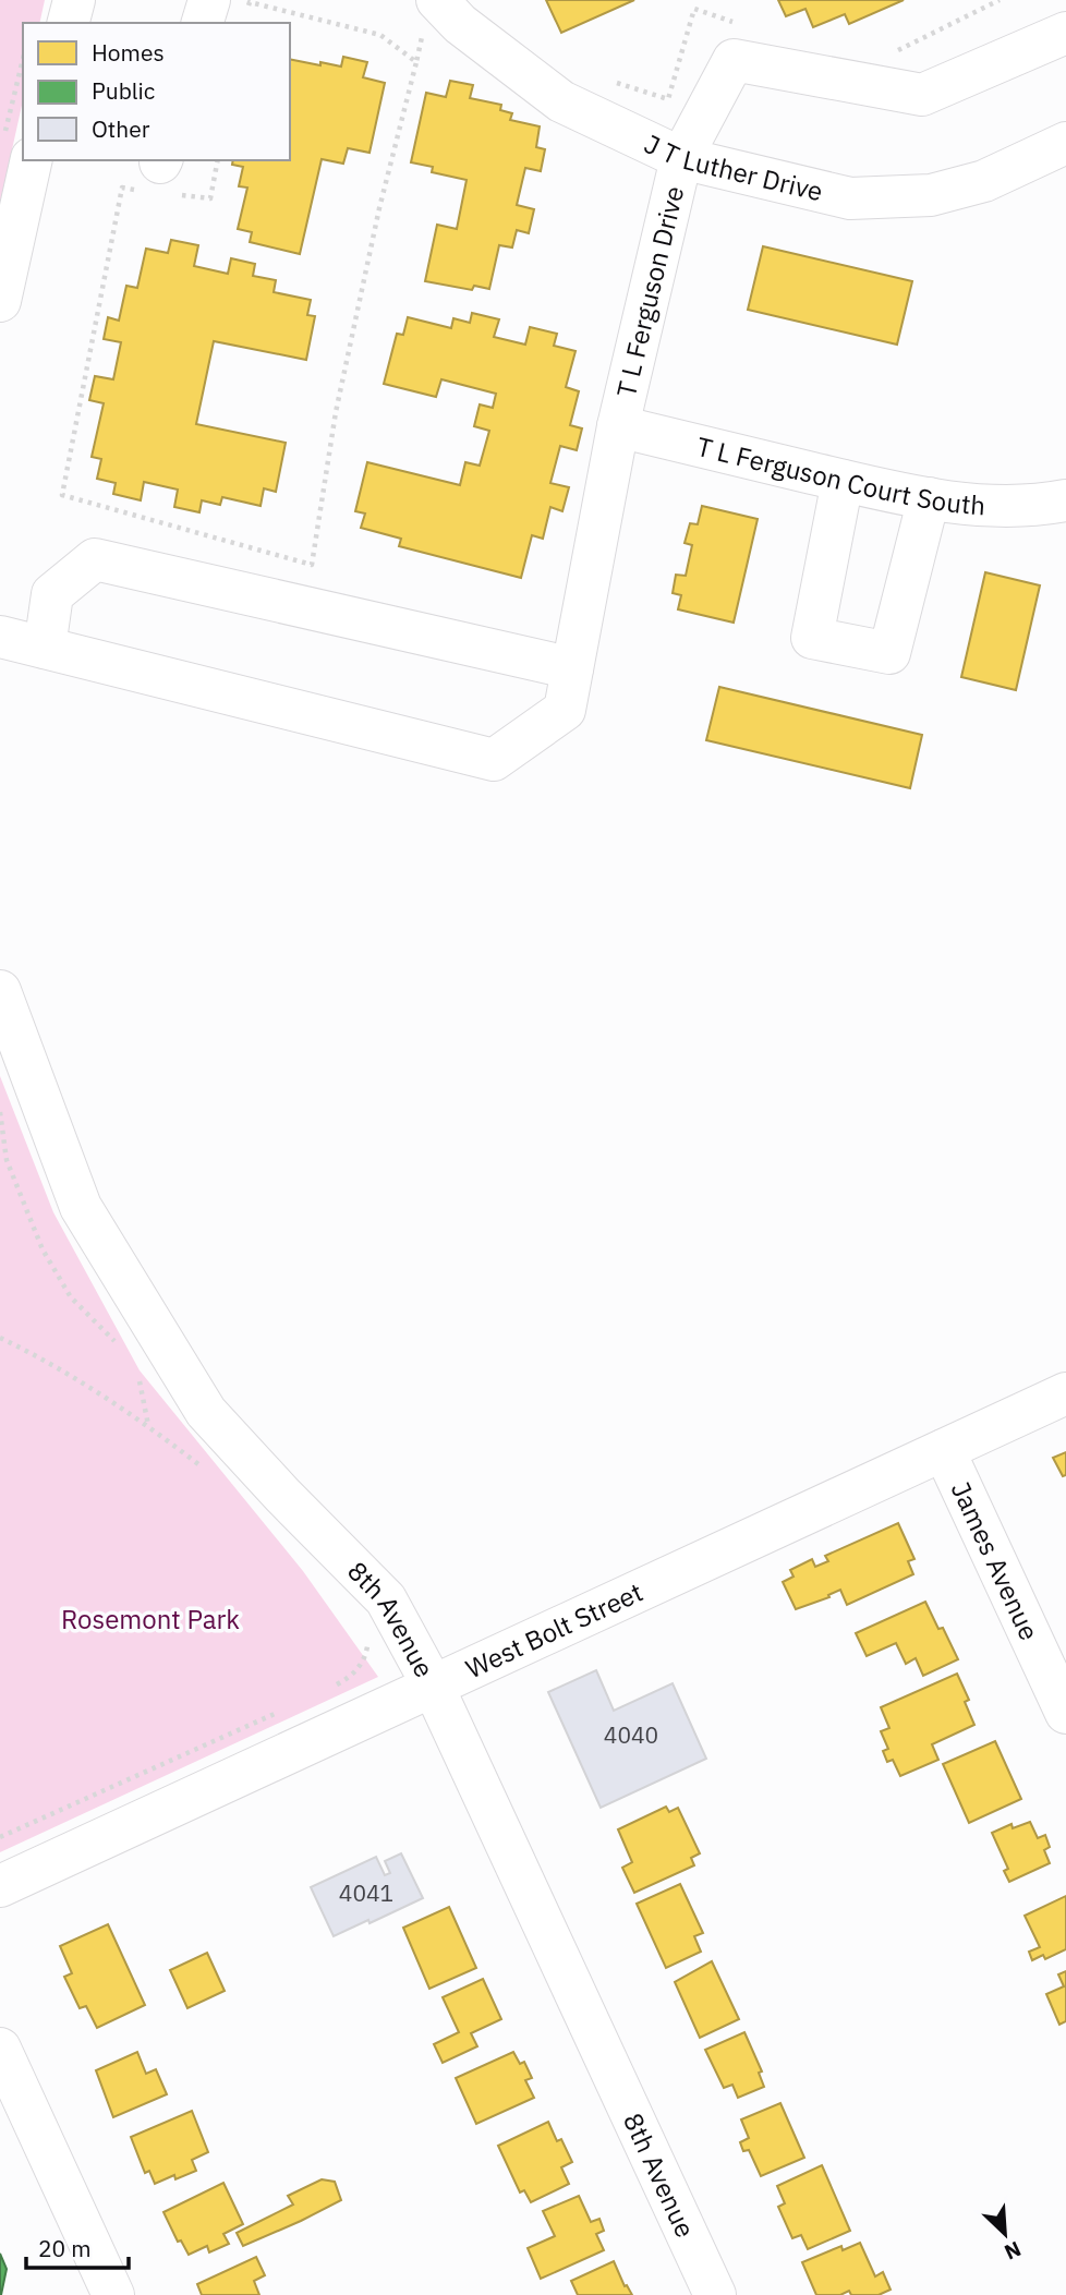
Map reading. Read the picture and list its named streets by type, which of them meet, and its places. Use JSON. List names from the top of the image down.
{
  "streets": {
    "street": [
      "J T Luther Drive",
      "T L Ferguson Drive",
      "T L Ferguson Court South",
      "James Avenue",
      "8th Avenue",
      "West Bolt Street"
    ]
  },
  "crossings": [
    ["J T Luther Drive", "T L Ferguson Drive"],
    ["T L Ferguson Drive", "T L Ferguson Court South"],
    ["James Avenue", "West Bolt Street"],
    ["8th Avenue", "West Bolt Street"]
  ],
  "parks": ["Rosemont Park"],
  "house_numbers": ["4040", "4041"],
  "legend": ["Homes", "Public", "Other"],
  "scale_bar": "20 m",
  "north": "bottom right"
}
